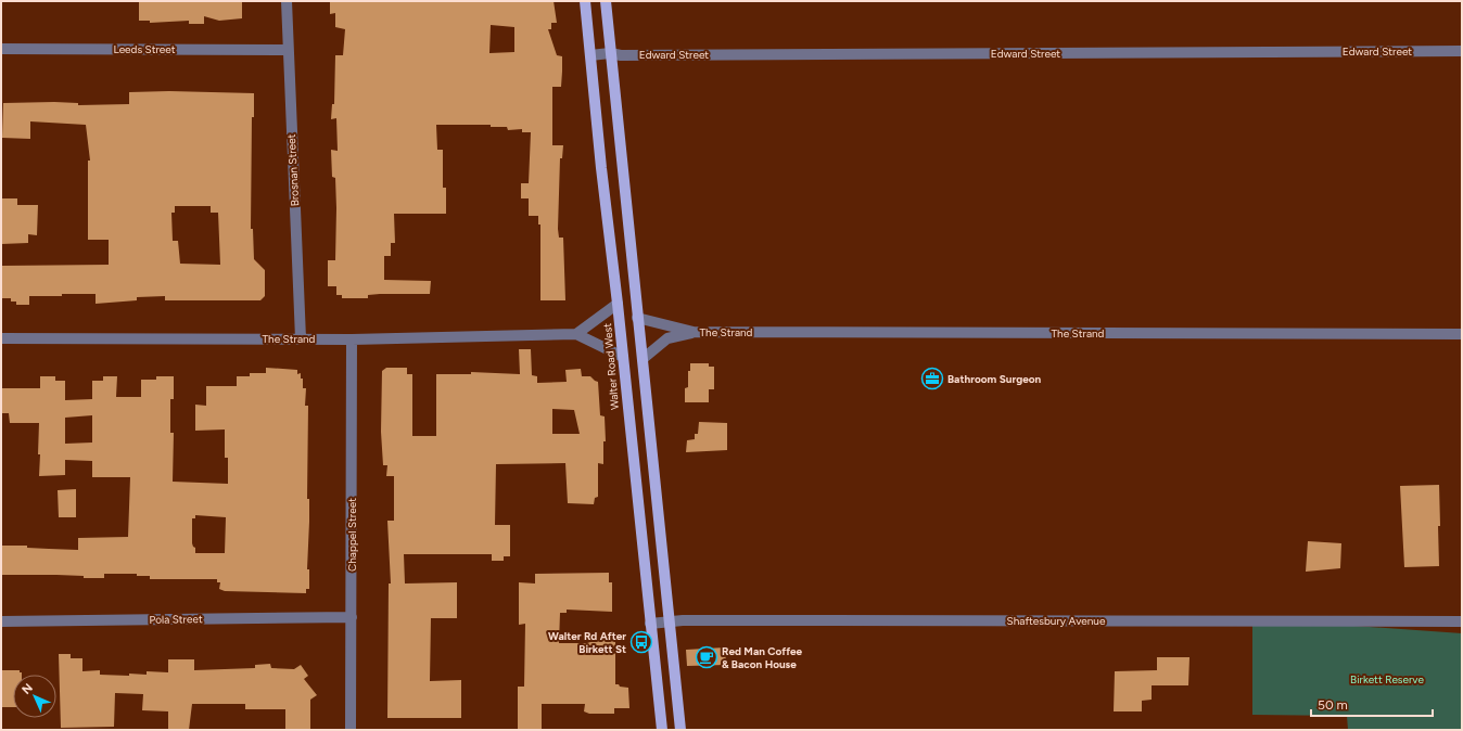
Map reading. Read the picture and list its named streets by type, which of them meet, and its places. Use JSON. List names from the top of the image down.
{
  "streets": {
    "main road": ["Walter Road West"],
    "street": [
      "Leeds Street",
      "Edward Street",
      "Brosnan Street",
      "The Strand",
      "Chappel Street",
      "Pola Street",
      "Shaftesbury Avenue"
    ]
  },
  "crossings": [
    ["Leeds Street", "Brosnan Street"],
    ["Edward Street", "Walter Road West"],
    ["Brosnan Street", "The Strand"],
    ["The Strand", "Walter Road West"],
    ["The Strand", "Chappel Street"],
    ["Walter Road West", "Shaftesbury Avenue"],
    ["Chappel Street", "Pola Street"]
  ],
  "parks": ["Birkett Reserve"],
  "places": {
    "office": ["Bathroom Surgeon"],
    "bus stop": ["Walter Rd After Birkett St"],
    "cafe": ["Red Man Coffee & Bacon House"]
  },
  "scale_bar": "50 m",
  "north": "top left"
}
